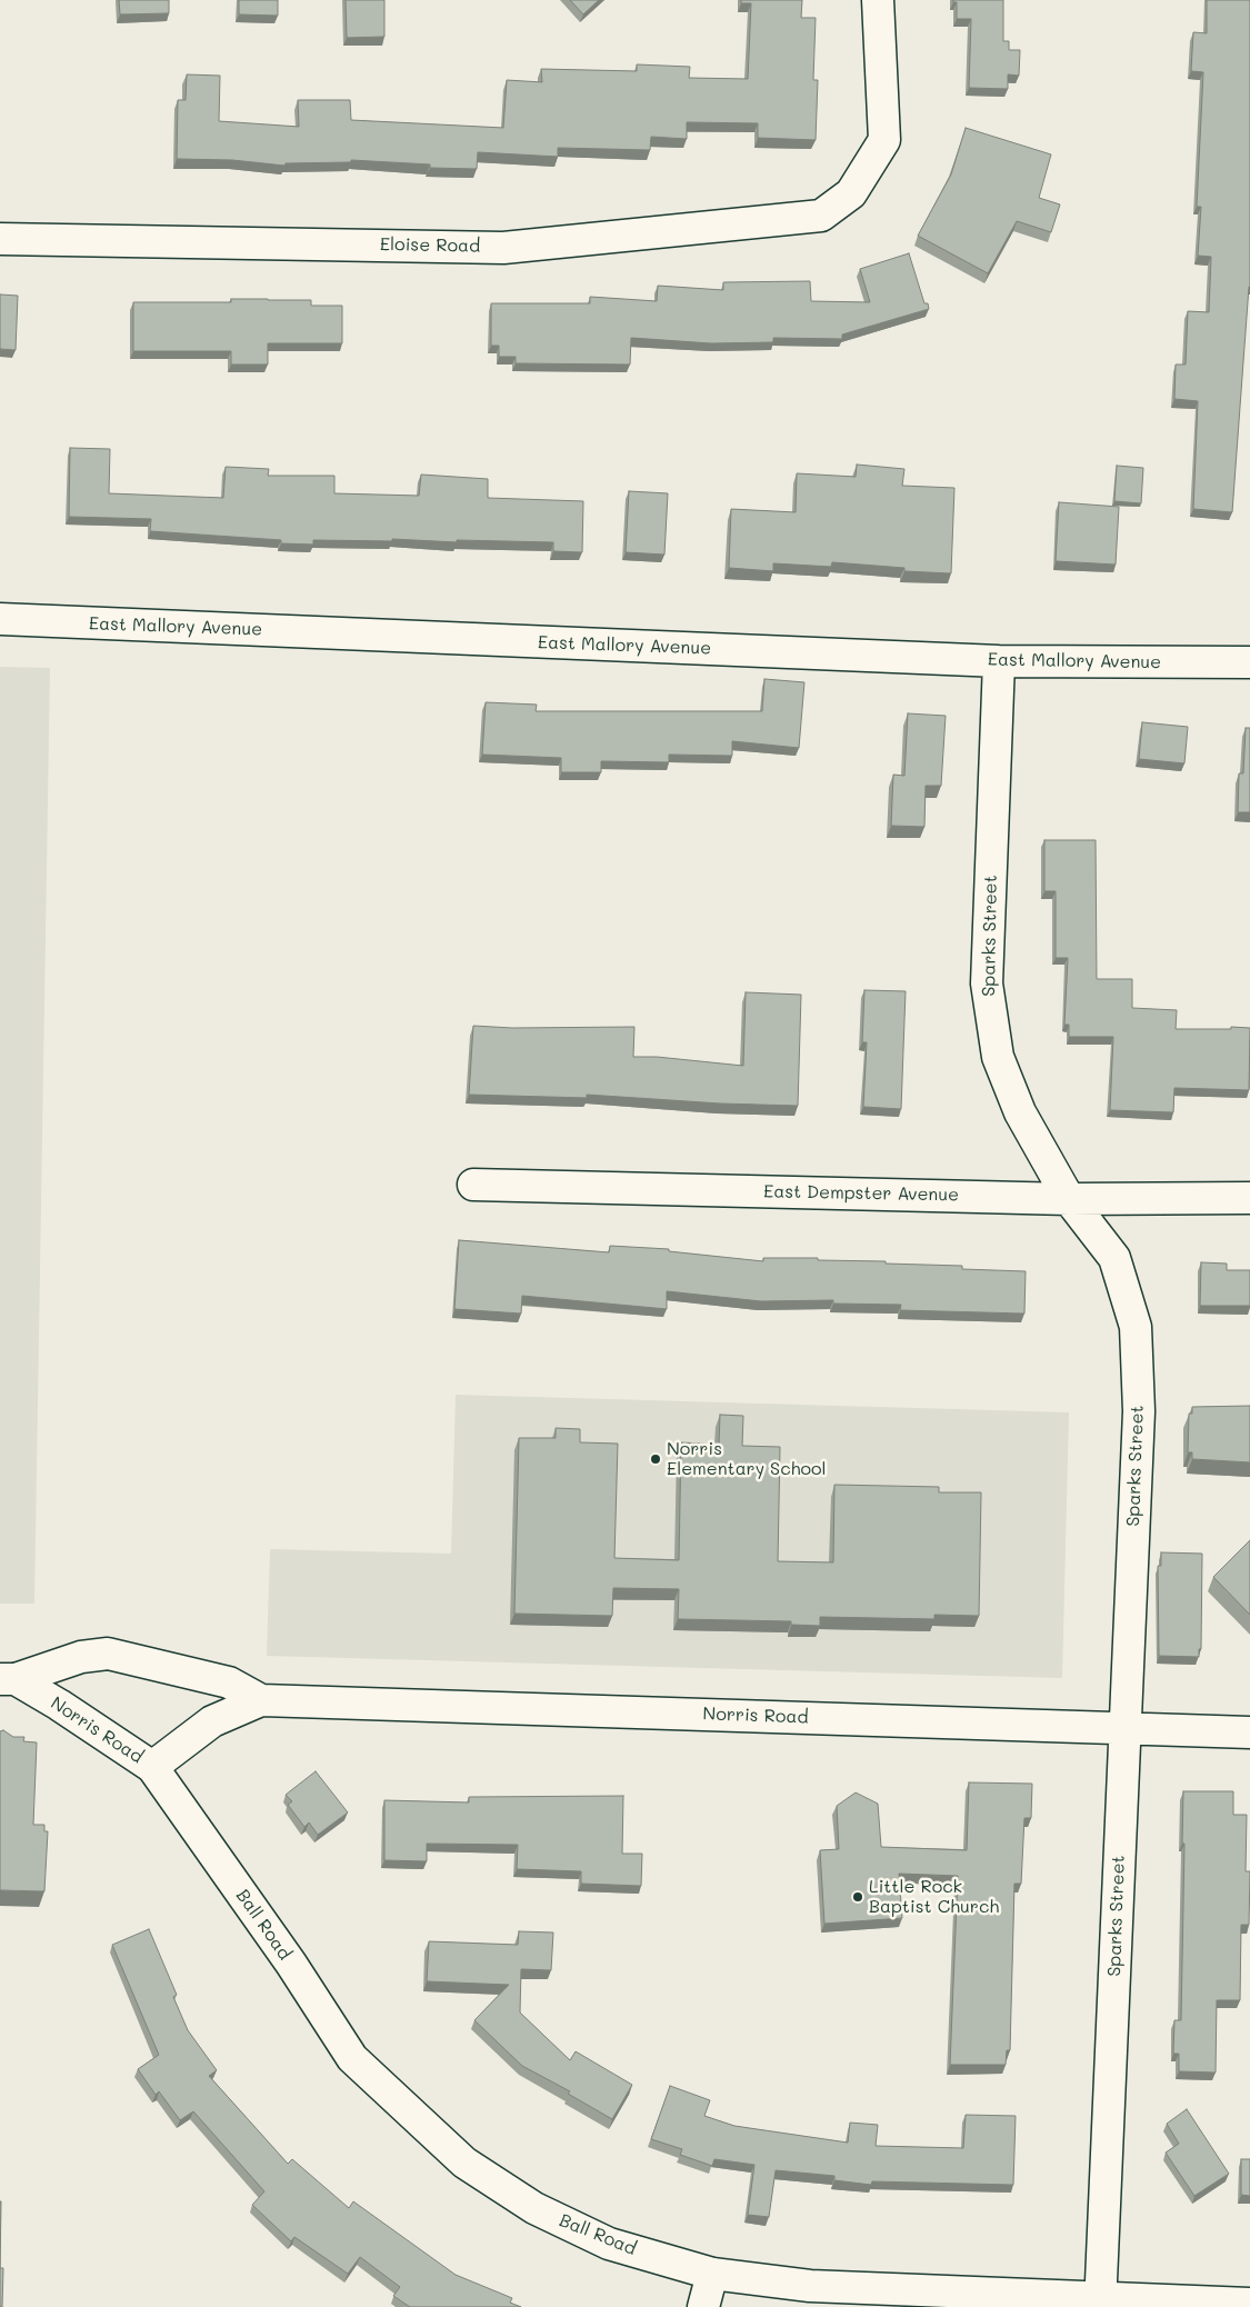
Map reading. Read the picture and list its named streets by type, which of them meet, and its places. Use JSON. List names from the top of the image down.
{
  "streets": {
    "street": [
      "Eloise Road",
      "East Mallory Avenue",
      "Sparks Street",
      "East Dempster Avenue",
      "Norris Road",
      "Ball Road"
    ]
  },
  "crossings": [
    ["East Mallory Avenue", "Sparks Street"],
    ["Sparks Street", "East Dempster Avenue"],
    ["Sparks Street", "Norris Road"],
    ["Sparks Street", "Ball Road"],
    ["Norris Road", "Ball Road"]
  ],
  "places": ["Norris Elementary School", "Little Rock Baptist Church"]
}
